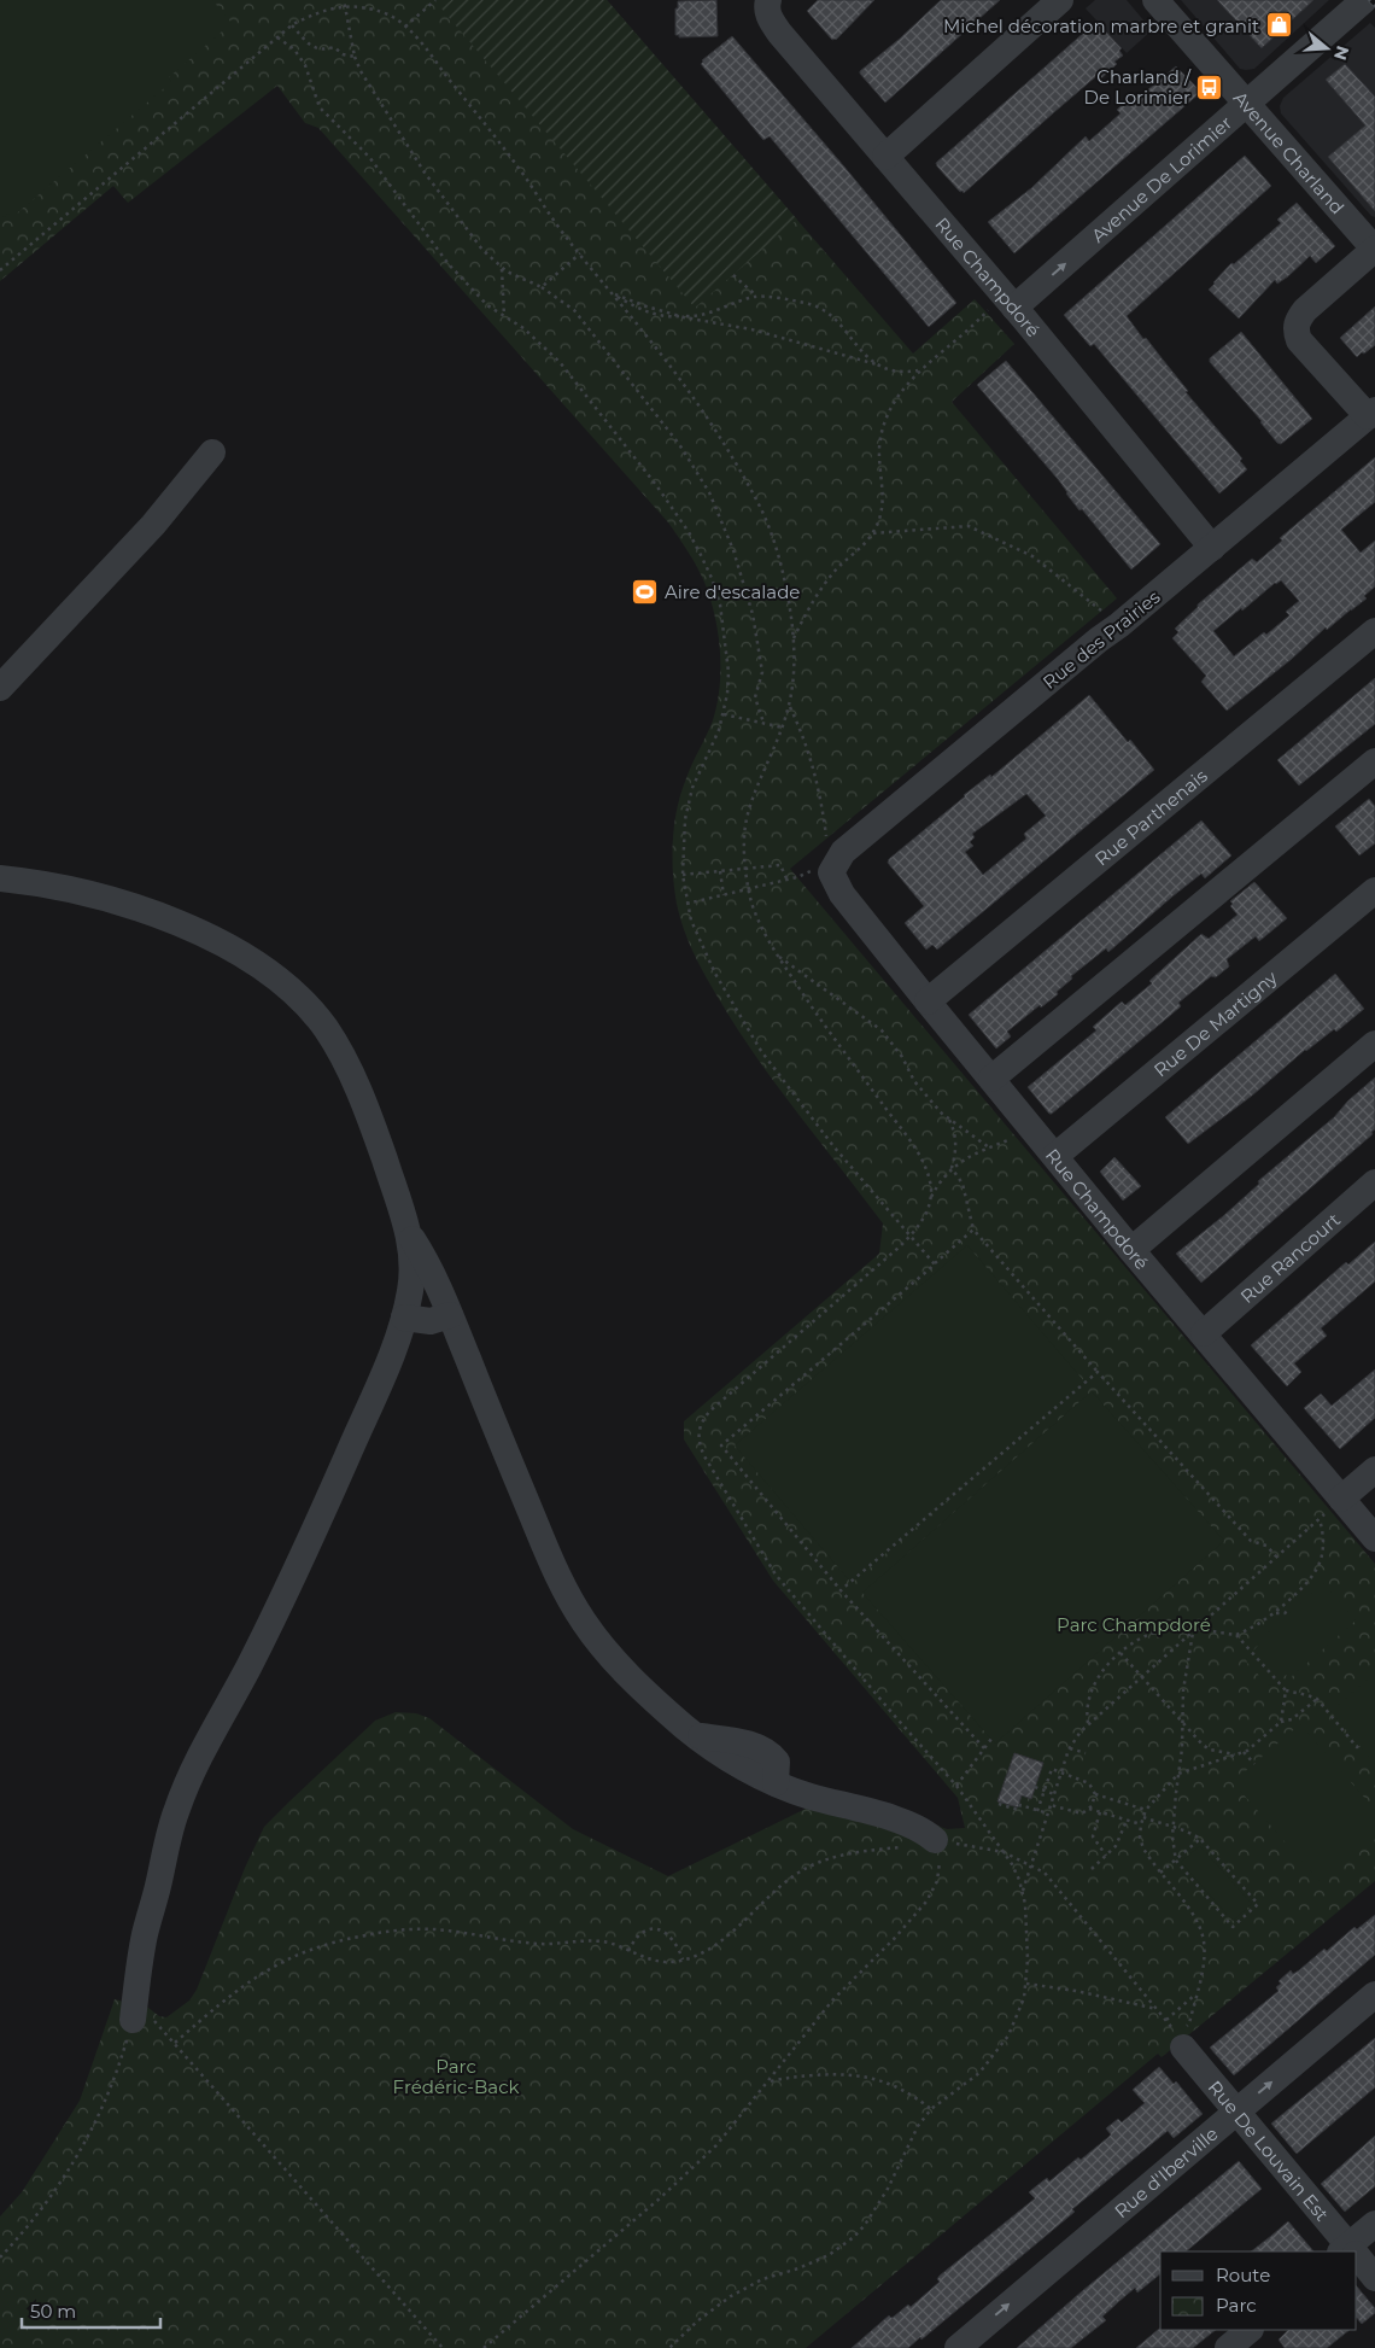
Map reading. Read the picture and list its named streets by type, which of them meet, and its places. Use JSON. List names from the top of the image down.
{
  "streets": {
    "street": [
      "Avenue Charland",
      "Avenue De Lorimier",
      "Rue Champdoré",
      "Rue des Prairies",
      "Rue Parthenais",
      "Rue De Martigny",
      "Rue Rancourt",
      "Rue De Louvain Est",
      "Rue d'Iberville"
    ]
  },
  "crossings": [
    ["Avenue Charland", "Avenue De Lorimier"],
    ["Avenue De Lorimier", "Rue Champdoré"],
    ["Rue Champdoré", "Rue des Prairies"],
    ["Rue Champdoré", "Rue Parthenais"],
    ["Rue Champdoré", "Rue De Martigny"],
    ["Rue Champdoré", "Rue Rancourt"],
    ["Rue De Louvain Est", "Rue d'Iberville"]
  ],
  "one_way": ["Rue d'Iberville"],
  "parks": ["Parc Champdoré", "Parc Frédéric-Back"],
  "places": {
    "shop": ["Michel décoration marbre et granit"],
    "bus stop": ["Charland / De Lorimier"],
    "sports": ["Aire d'escalade"]
  },
  "legend": ["Route", "Parc"],
  "scale_bar": "50 m",
  "north": "right"
}
